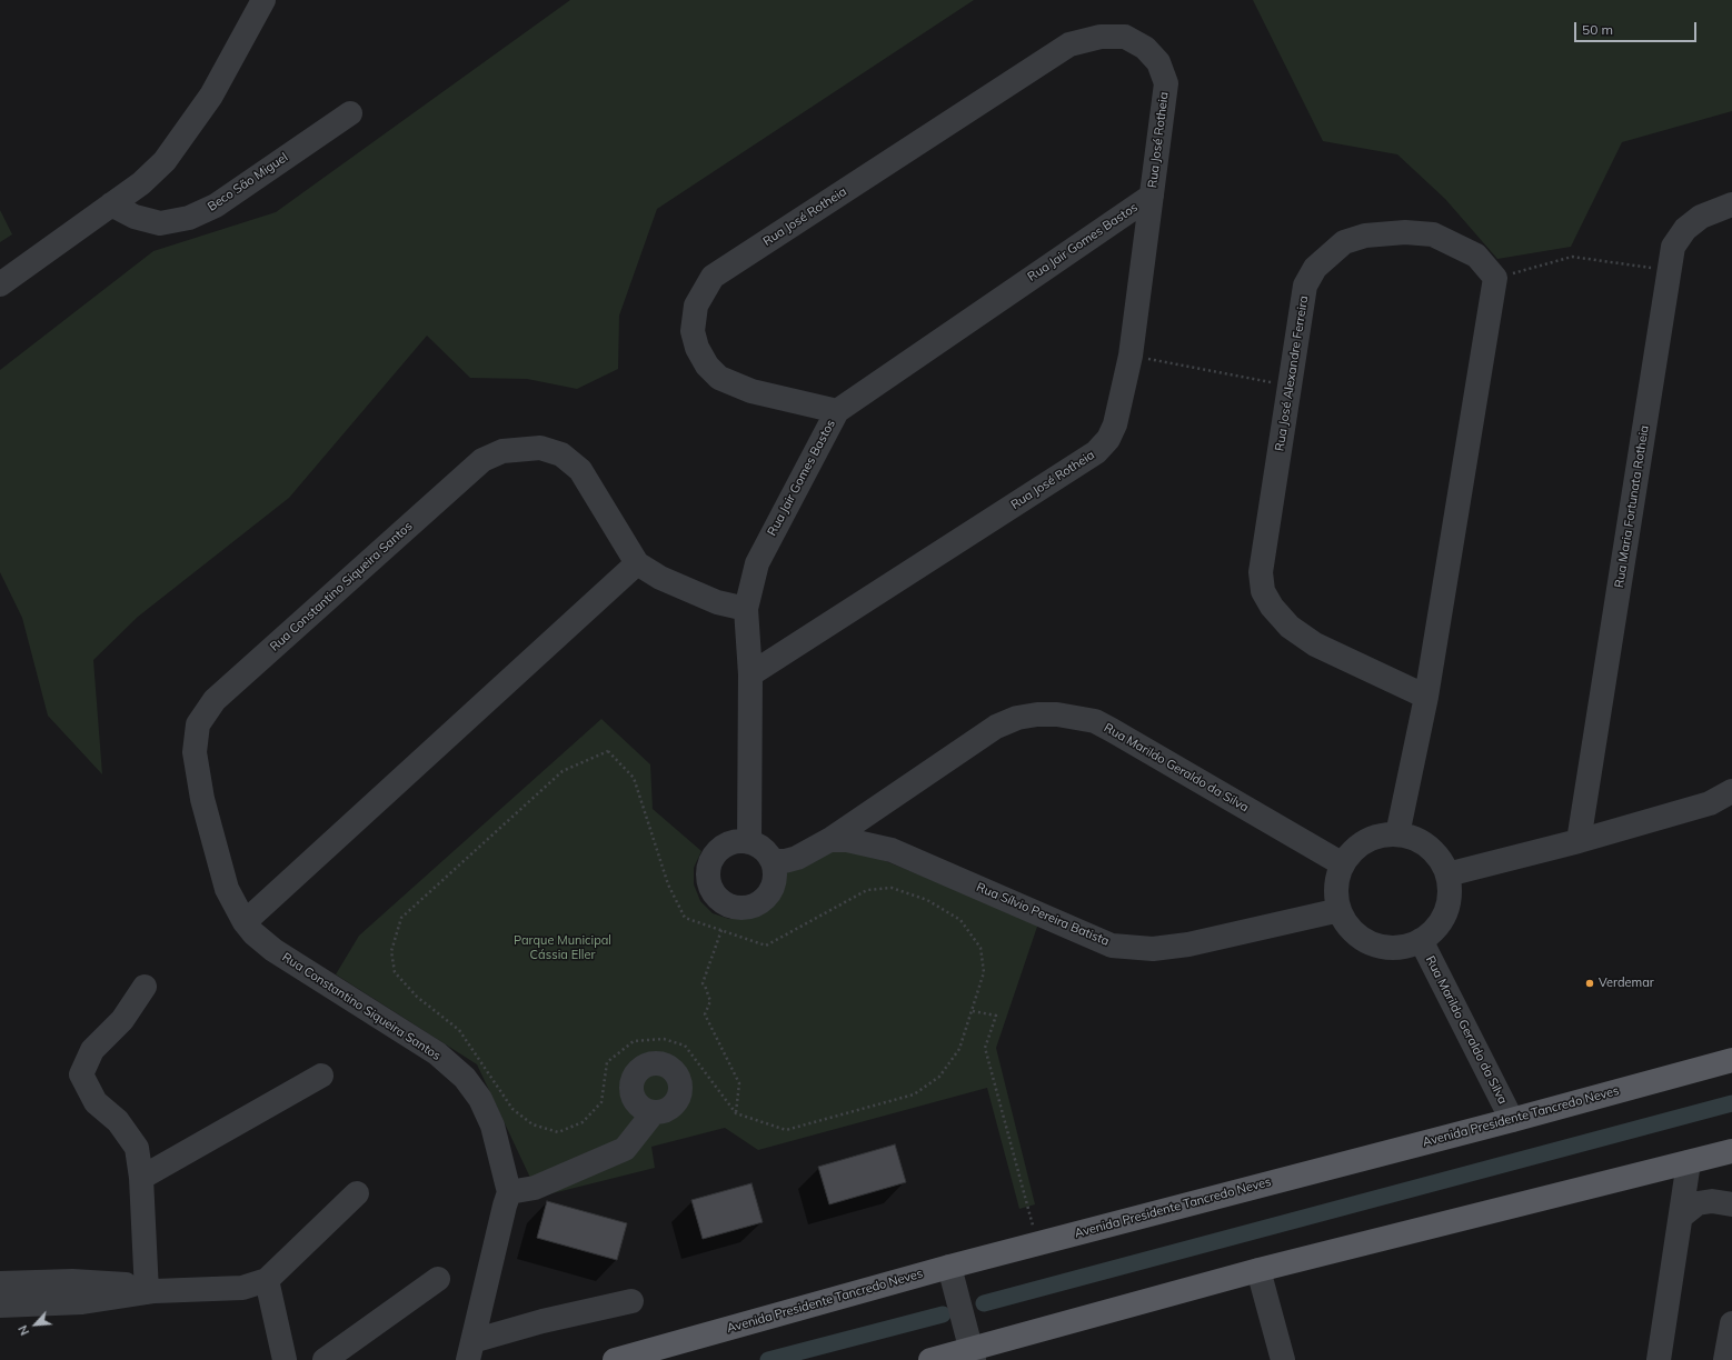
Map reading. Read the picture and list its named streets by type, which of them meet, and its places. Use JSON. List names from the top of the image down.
{
  "streets": {
    "main road": ["Avenida Presidente Tancredo Neves"],
    "street": [
      "Rua José Rotheia",
      "Beco São Miguel",
      "Rua Jair Gomes Bastos",
      "Rua José Alexandre Ferreira",
      "Rua Maria Fortunata Rotheia",
      "Rua Constantino Siqueira Santos",
      "Rua Marildo Geraldo da Silva",
      "Rua Sílvio Pereira Batista"
    ]
  },
  "crossings": [
    ["Rua José Rotheia", "Rua Jair Gomes Bastos"],
    ["Rua Jair Gomes Bastos", "Rua Constantino Siqueira Santos"],
    ["Rua Jair Gomes Bastos", "Rua Marildo Geraldo da Silva"],
    ["Rua Marildo Geraldo da Silva", "Rua Sílvio Pereira Batista"],
    ["Rua Marildo Geraldo da Silva", "Avenida Presidente Tancredo Neves"]
  ],
  "parks": ["Parque Municipal Cássia Eller"],
  "places": ["Verdemar"],
  "scale_bar": "50 m",
  "north": "bottom left"
}
